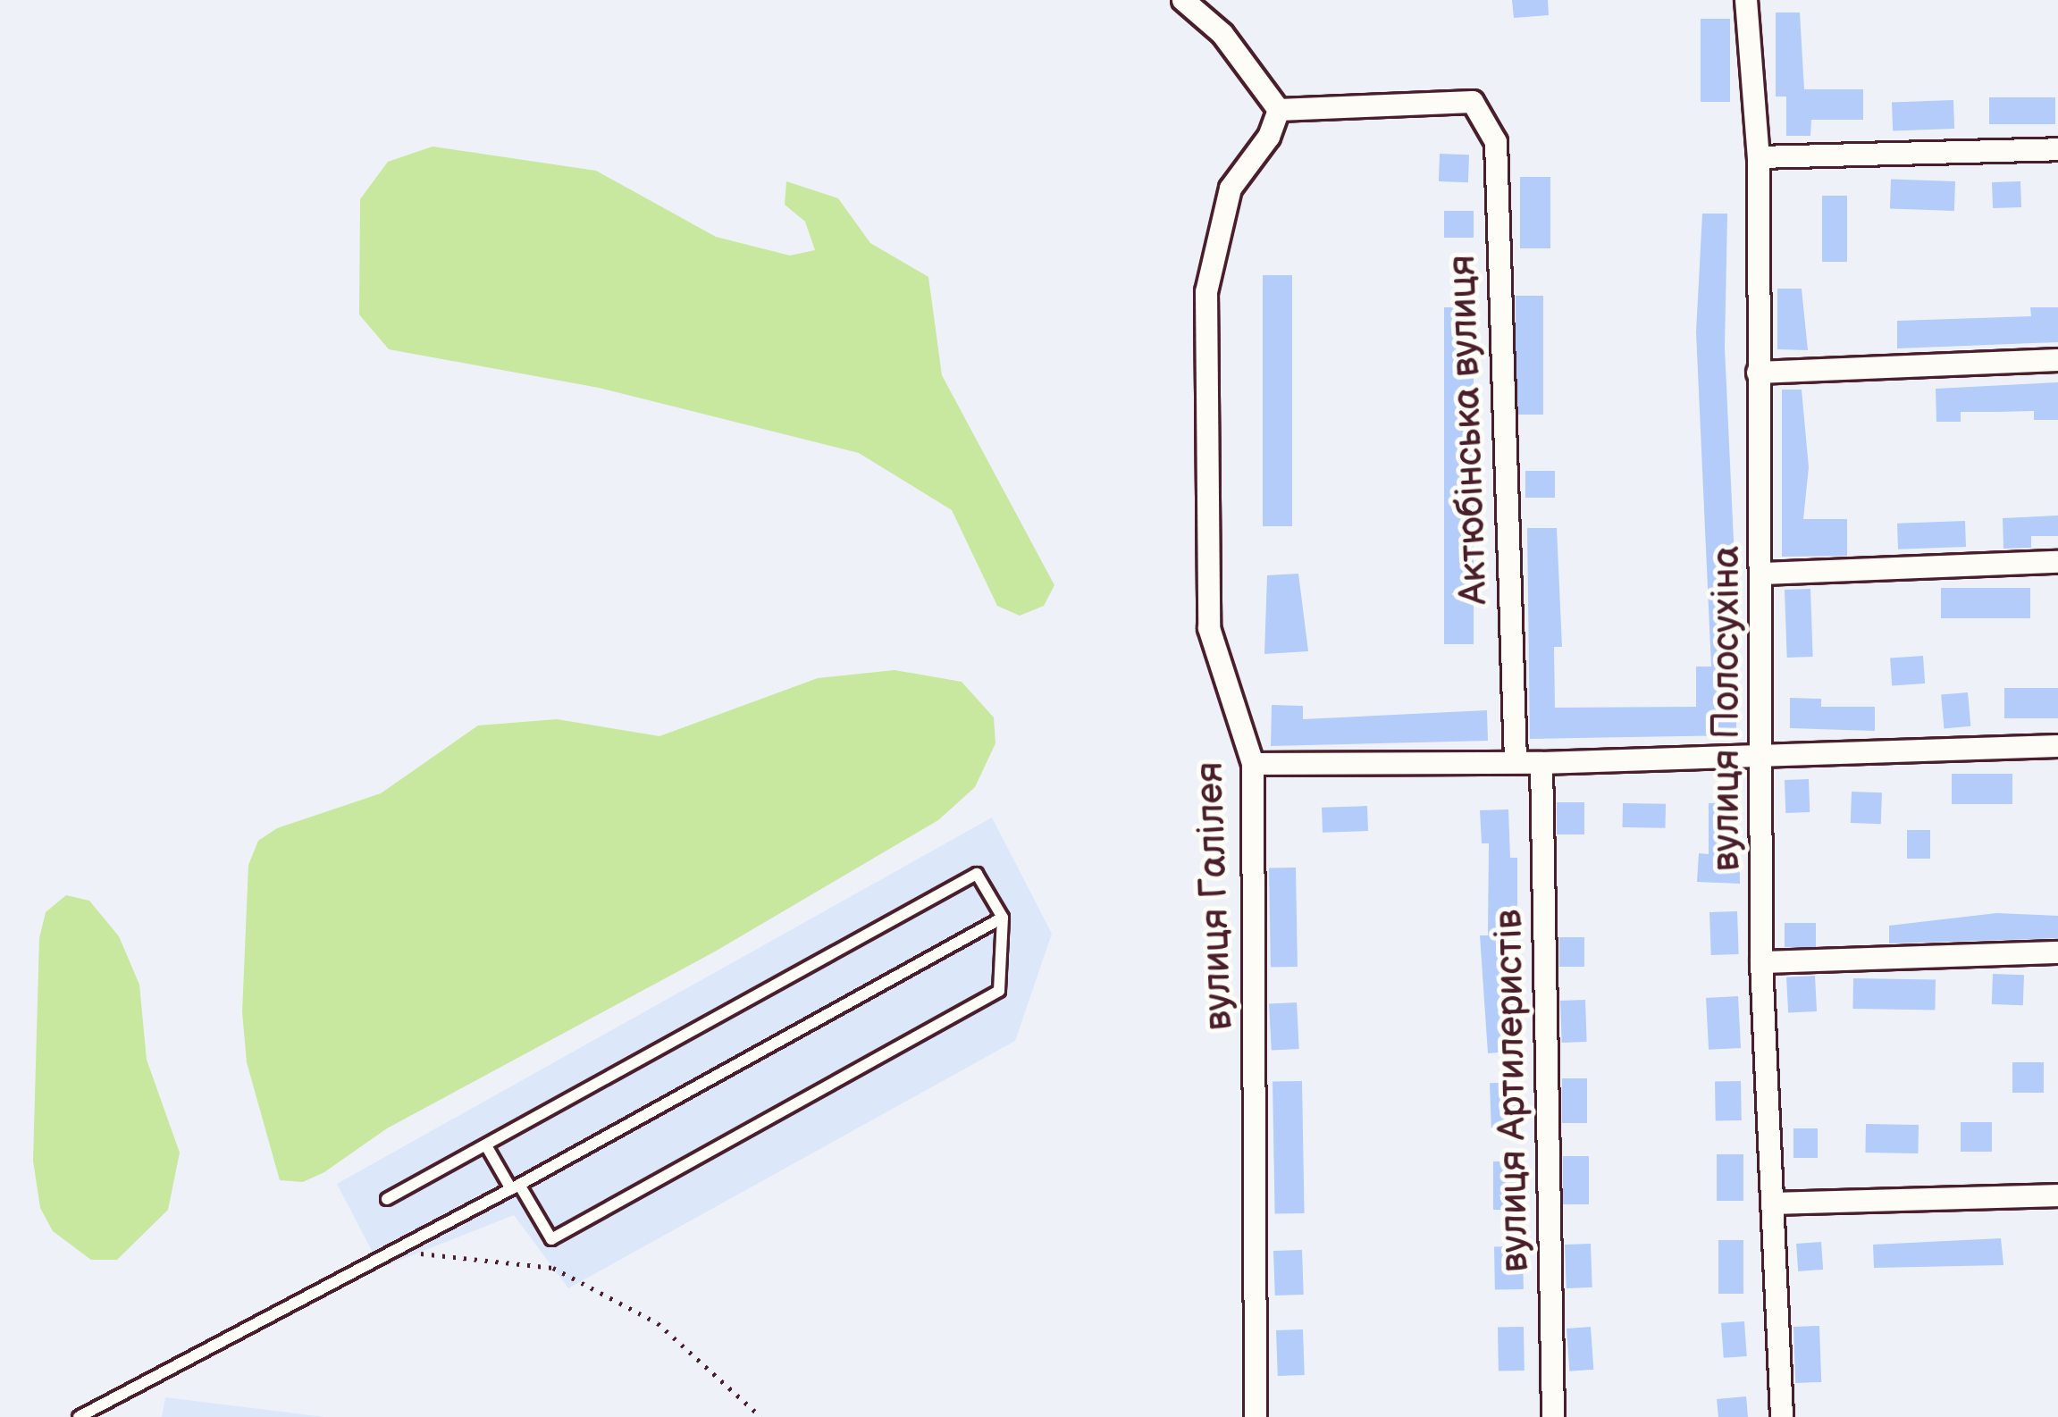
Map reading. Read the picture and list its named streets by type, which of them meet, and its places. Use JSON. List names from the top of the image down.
{
  "streets": {
    "street": [
      "Актюбінська вулиця",
      "вулиця Полосухіна",
      "вулиця Галілея",
      "вулиця Артилеристів"
    ]
  },
  "crossings": [
    ["Актюбінська вулиця", "вулиця Галілея"]
  ]
}
